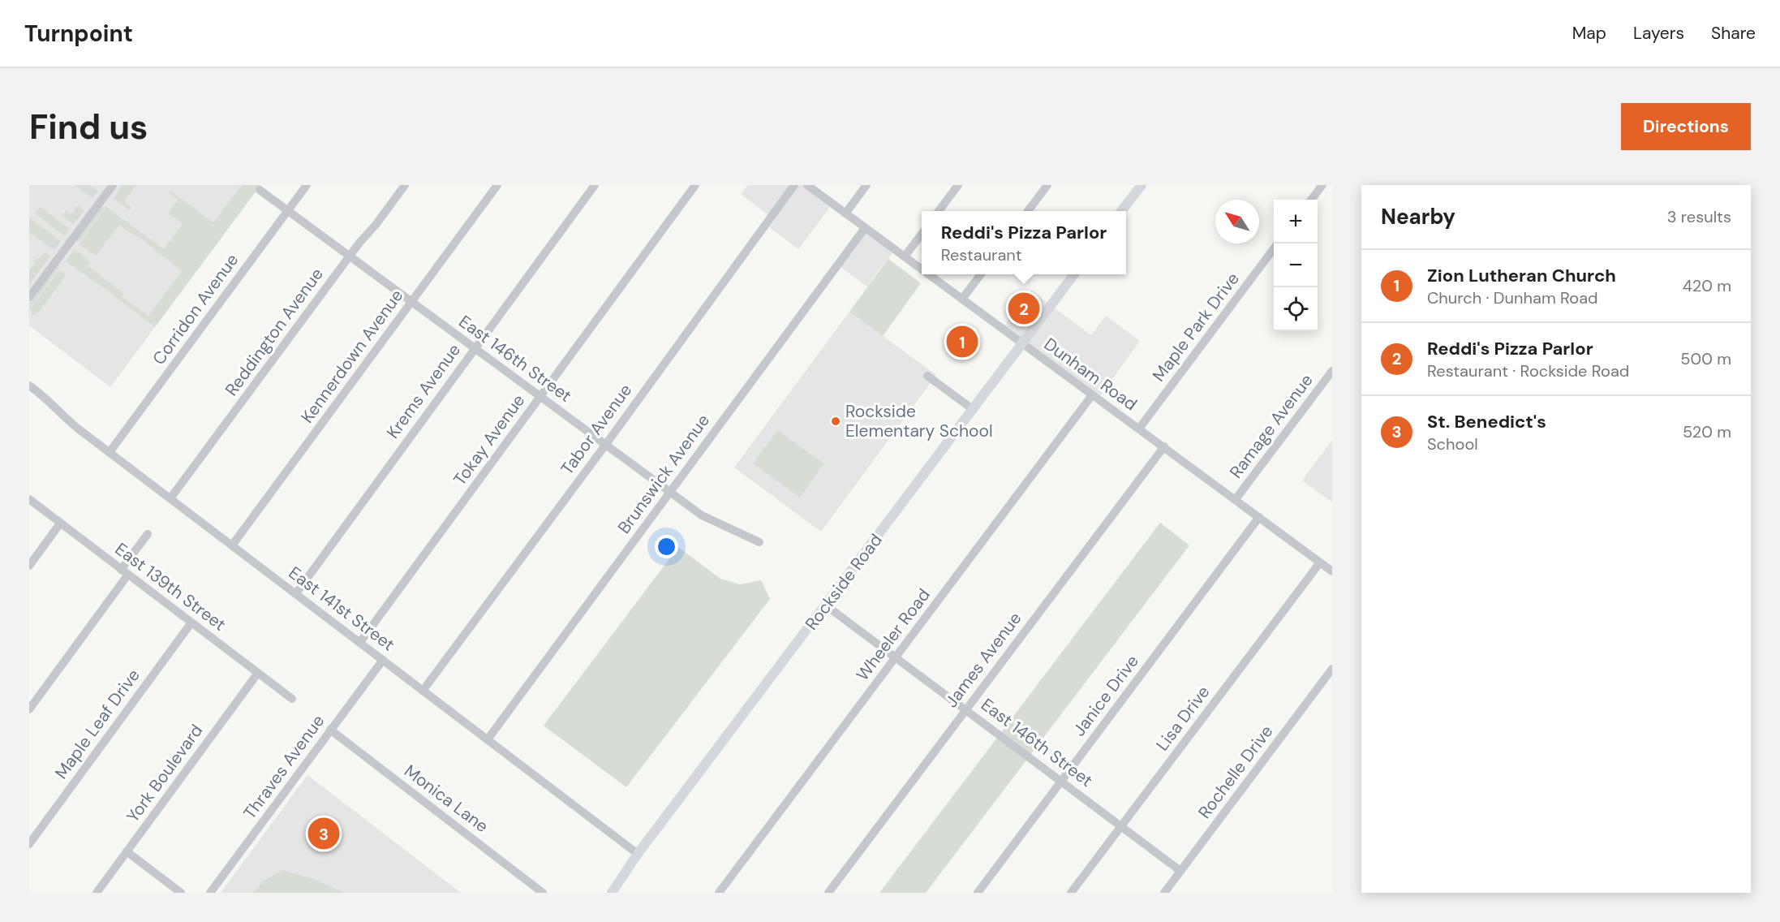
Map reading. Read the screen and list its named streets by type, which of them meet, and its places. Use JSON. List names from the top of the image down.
{
  "streets": {
    "main road": ["Rockside Road"],
    "street": [
      "Corridon Avenue",
      "Maple Park Drive",
      "Reddington Avenue",
      "Kennerdown Avenue",
      "East 146th Street",
      "Dunham Road",
      "Krems Avenue",
      "Ramage Avenue",
      "Tabor Avenue",
      "Tokay Avenue",
      "Brunswick Avenue",
      "East 139th Street",
      "East 141st Street",
      "Wheeler Road",
      "James Avenue",
      "Janice Drive",
      "Lisa Drive",
      "Maple Leaf Drive",
      "Thraves Avenue",
      "Rochelle Drive",
      "York Boulevard",
      "Monica Lane"
    ]
  },
  "crossings": [
    ["Corridon Avenue", "East 146th Street"],
    ["Corridon Avenue", "East 141st Street"],
    ["Maple Park Drive", "Dunham Road"],
    ["Reddington Avenue", "East 146th Street"],
    ["Reddington Avenue", "East 141st Street"],
    ["Kennerdown Avenue", "East 146th Street"],
    ["Kennerdown Avenue", "East 141st Street"],
    ["East 146th Street", "Krems Avenue"],
    ["East 146th Street", "Tabor Avenue"],
    ["East 146th Street", "Tokay Avenue"],
    ["East 146th Street", "Brunswick Avenue"],
    ["East 146th Street", "Rockside Road"],
    ["East 146th Street", "Wheeler Road"],
    ["East 146th Street", "James Avenue"],
    ["East 146th Street", "Janice Drive"],
    ["East 146th Street", "Lisa Drive"],
    ["East 146th Street", "Rochelle Drive"],
    ["Dunham Road", "Ramage Avenue"],
    ["Dunham Road", "Brunswick Avenue"],
    ["Dunham Road", "Rockside Road"],
    ["Dunham Road", "Wheeler Road"],
    ["Dunham Road", "James Avenue"],
    ["Dunham Road", "Janice Drive"],
    ["Dunham Road", "Lisa Drive"],
    ["Krems Avenue", "East 141st Street"],
    ["Tabor Avenue", "East 141st Street"],
    ["Tokay Avenue", "East 141st Street"],
    ["Brunswick Avenue", "East 141st Street"],
    ["Rockside Road", "East 141st Street"],
    ["East 139th Street", "Maple Leaf Drive"],
    ["East 139th Street", "York Boulevard"],
    ["East 141st Street", "Thraves Avenue"],
    ["Thraves Avenue", "Monica Lane"]
  ],
  "places": ["Rockside Elementary School"],
  "north": "top left",
  "page": {
    "header": "Turnpoint",
    "nav": ["Map", "Layers", "Share"],
    "buttons": "Directions",
    "title": "Find us",
    "heading": ["Nearby", "3 results"],
    "map_buttons": ["+", "−"],
    "popup": ["Reddi's Pizza Parlor", "Restaurant"],
    "list": [
      {
        "mark": "1",
        "name": "Zion Lutheran Church",
        "note": "Church · Dunham Road",
        "value": "420 m"
      },
      {
        "mark": "2",
        "name": "Reddi's Pizza Parlor",
        "note": "Restaurant · Rockside Road",
        "value": "500 m"
      },
      {
        "mark": "3",
        "name": "St. Benedict's",
        "note": "School",
        "value": "520 m"
      }
    ],
    "pins": ["2", "1", "3"]
  }
}
